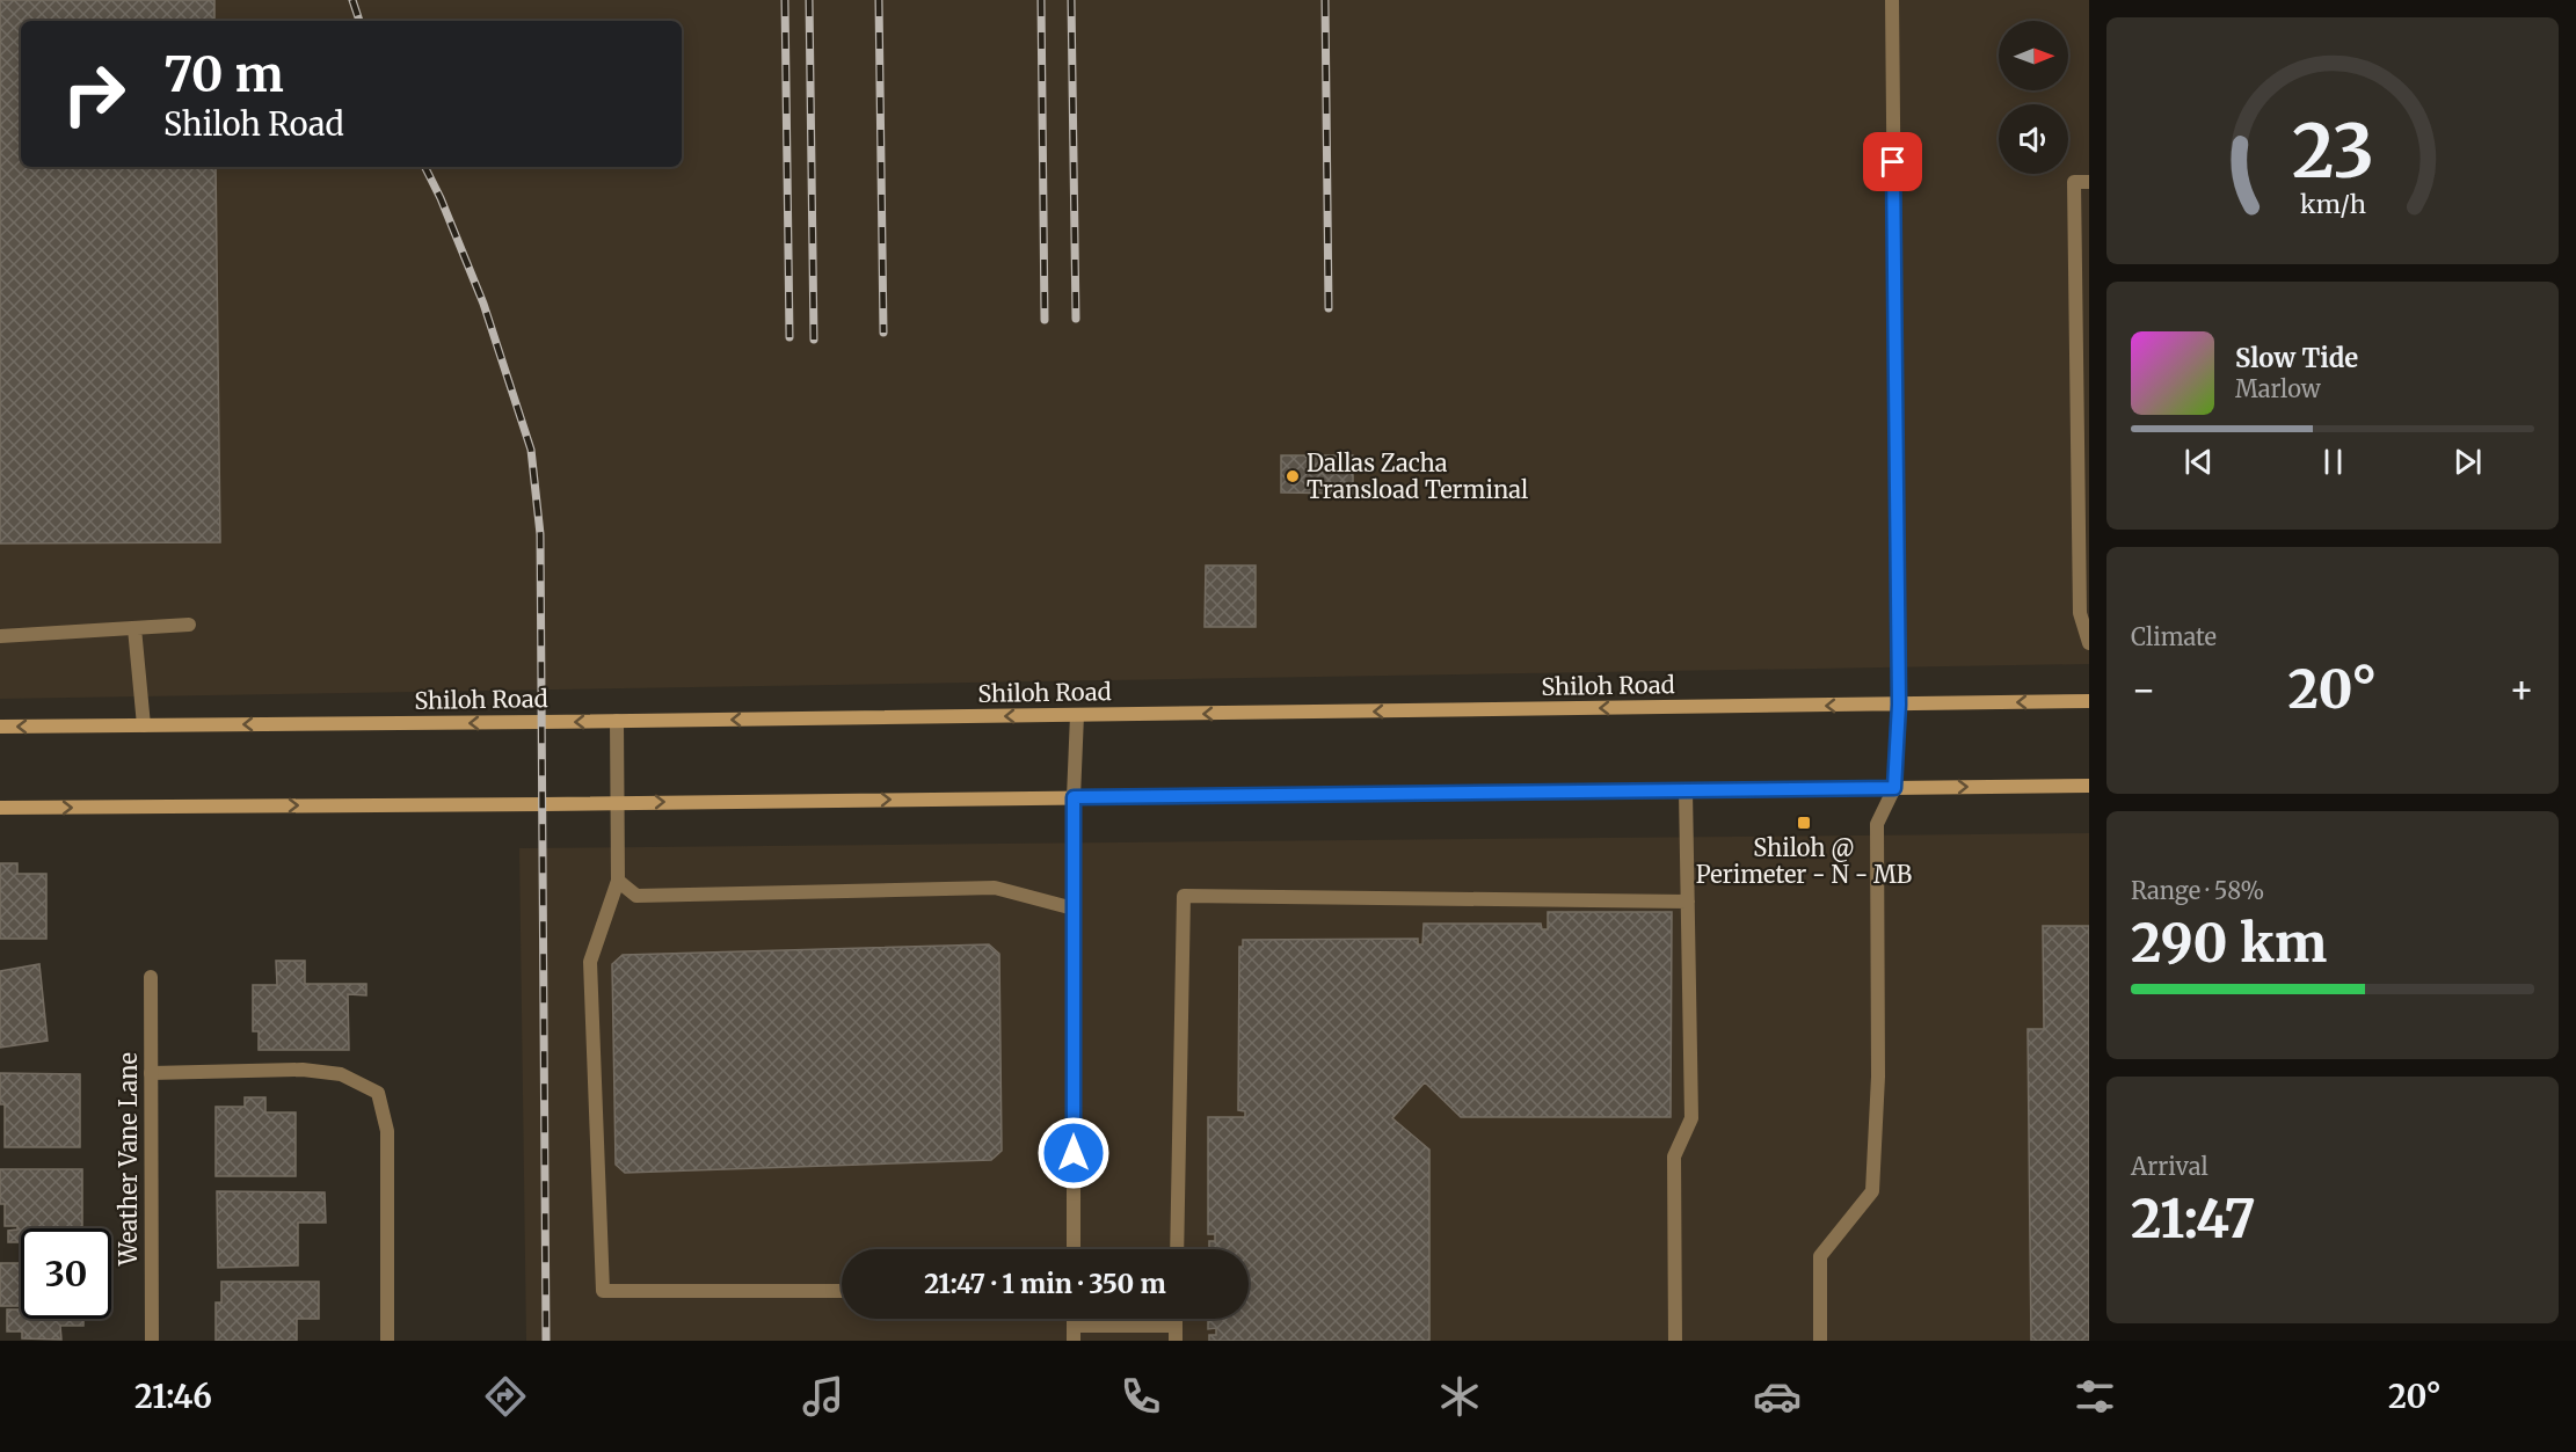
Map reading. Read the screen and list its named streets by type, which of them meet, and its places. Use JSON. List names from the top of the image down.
{
  "streets": {
    "main road": ["Shiloh Road"],
    "street": ["Weather Vane Lane"]
  },
  "places": {
    "other": ["Dallas Zacha Transload Terminal"],
    "transit": ["Shiloh @ Perimeter - N - MB"]
  },
  "north": "right",
  "page": {
    "turn": ["70 m", "Shiloh Road"],
    "song": ["Slow Tide", "Marlow"],
    "tile": [
      "Climate",
      ["Range · 58%", "290 km"],
      ["Arrival", "21:47"]
    ],
    "heat": ["−", "20°", "+"],
    "limit": "30",
    "trip": "21:47 · 1 min · 350 m",
    "tabs": ["21:46", "20°"],
    "gauge": ["23", "km/h"]
  }
}
